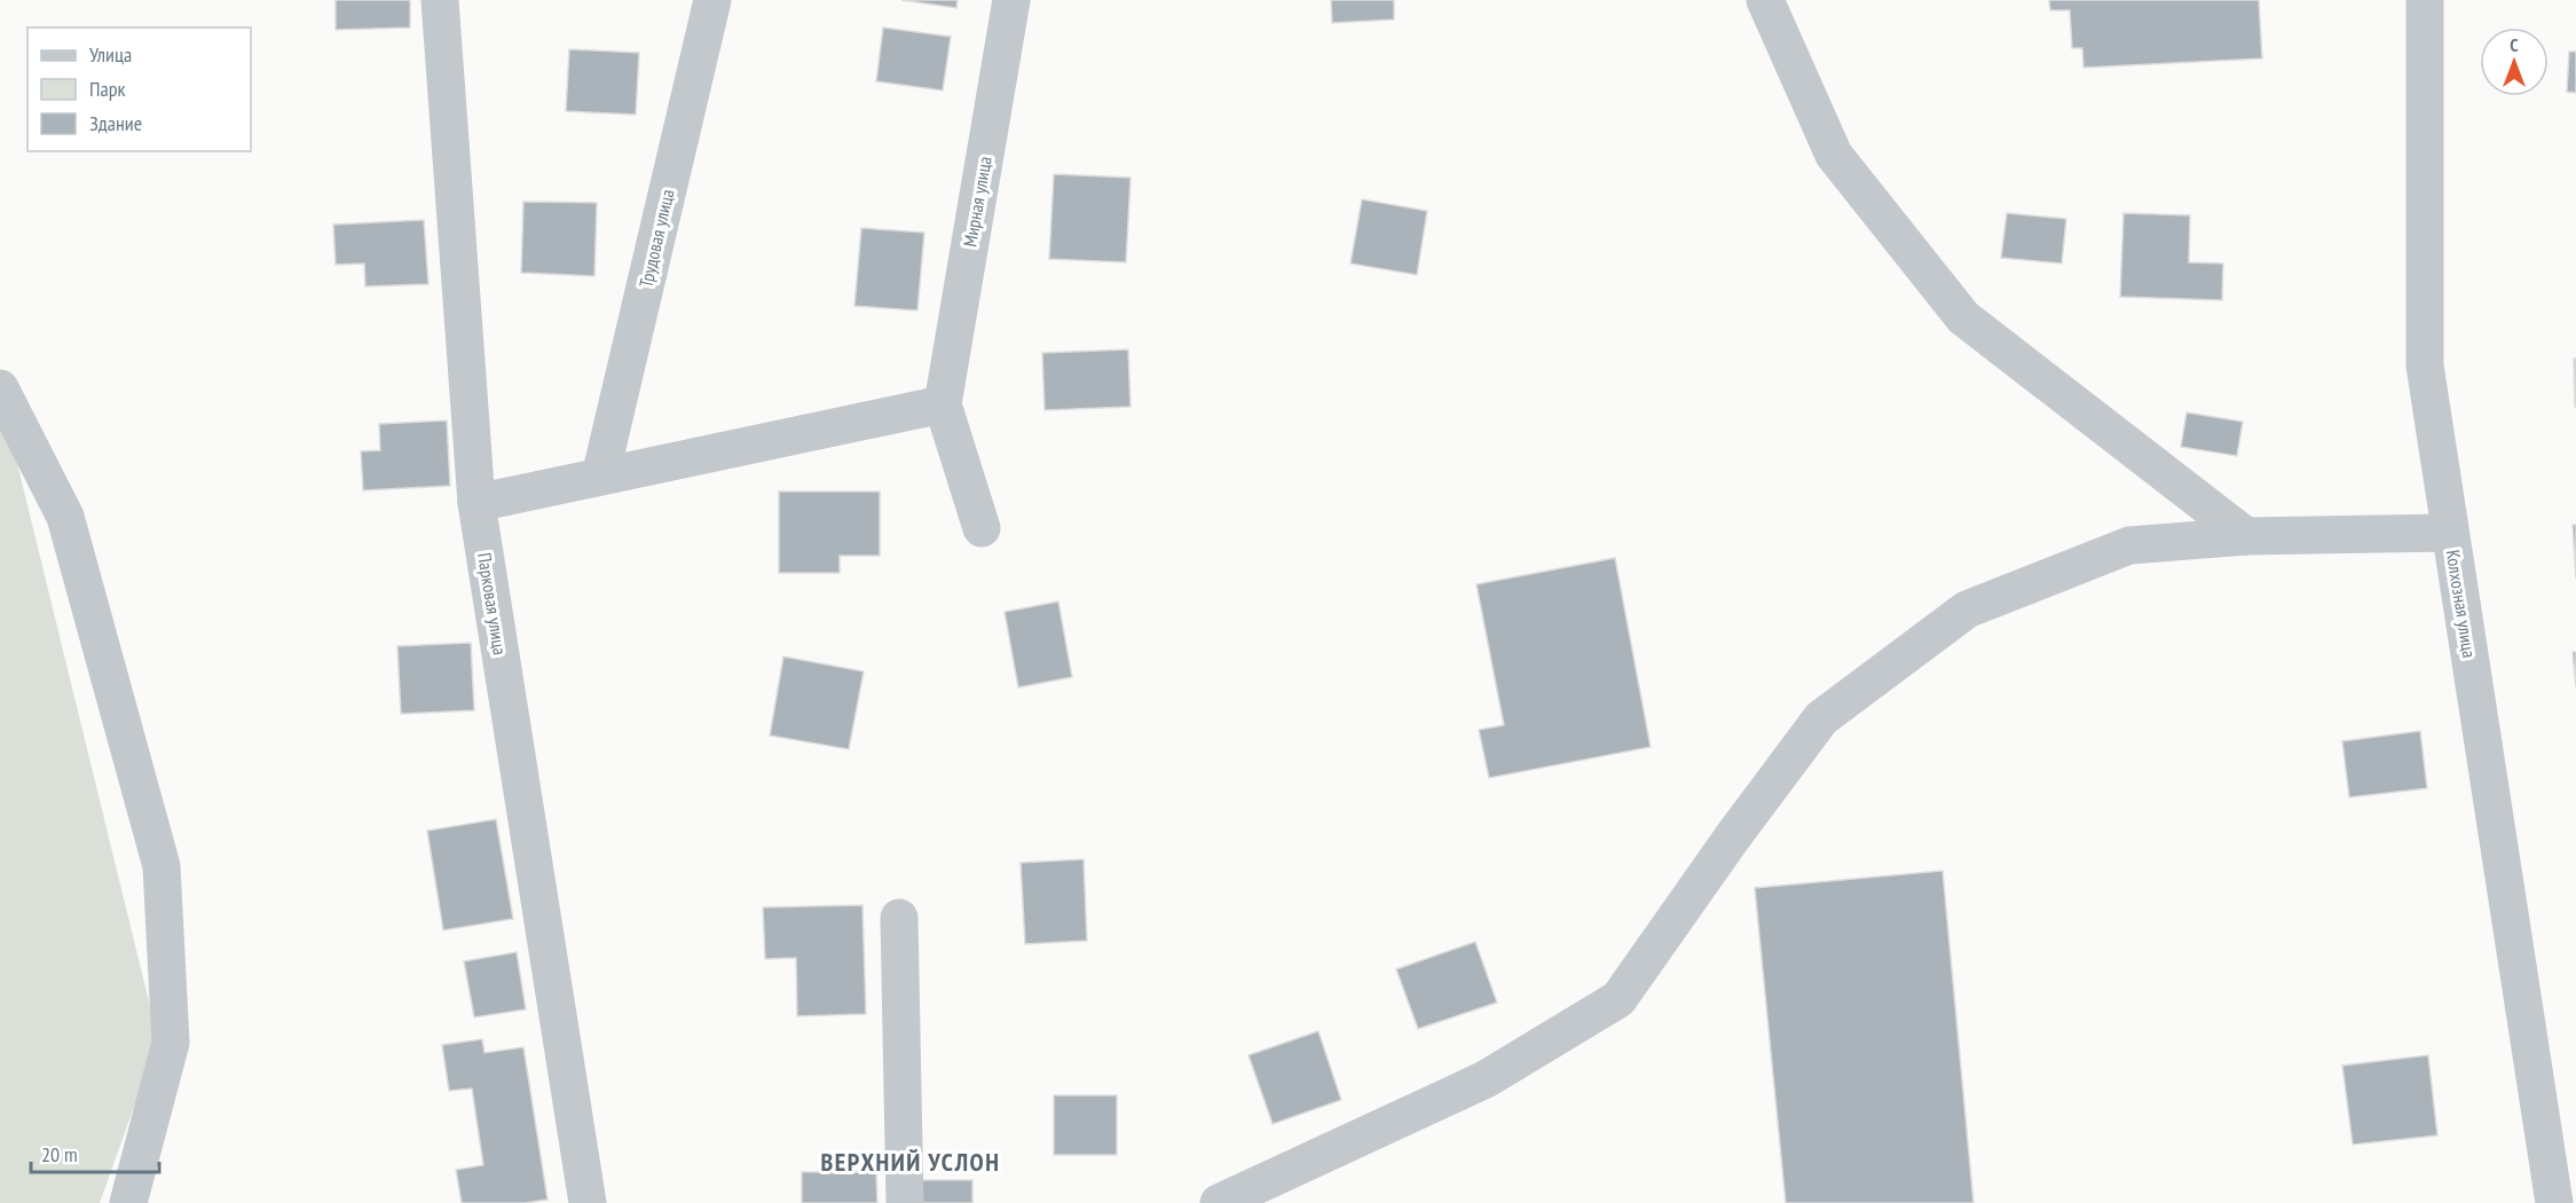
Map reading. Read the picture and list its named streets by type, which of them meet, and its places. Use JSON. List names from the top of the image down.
{
  "streets": {
    "street": [
      "Мирная улица",
      "Трудовая улица",
      "Парковая улица",
      "Колхозная улица"
    ]
  },
  "districts": ["ВЕРХНИЙ УСЛОН"],
  "legend": ["Улица", "Парк", "Здание"],
  "scale_bar": "20 m",
  "north": "top"
}
